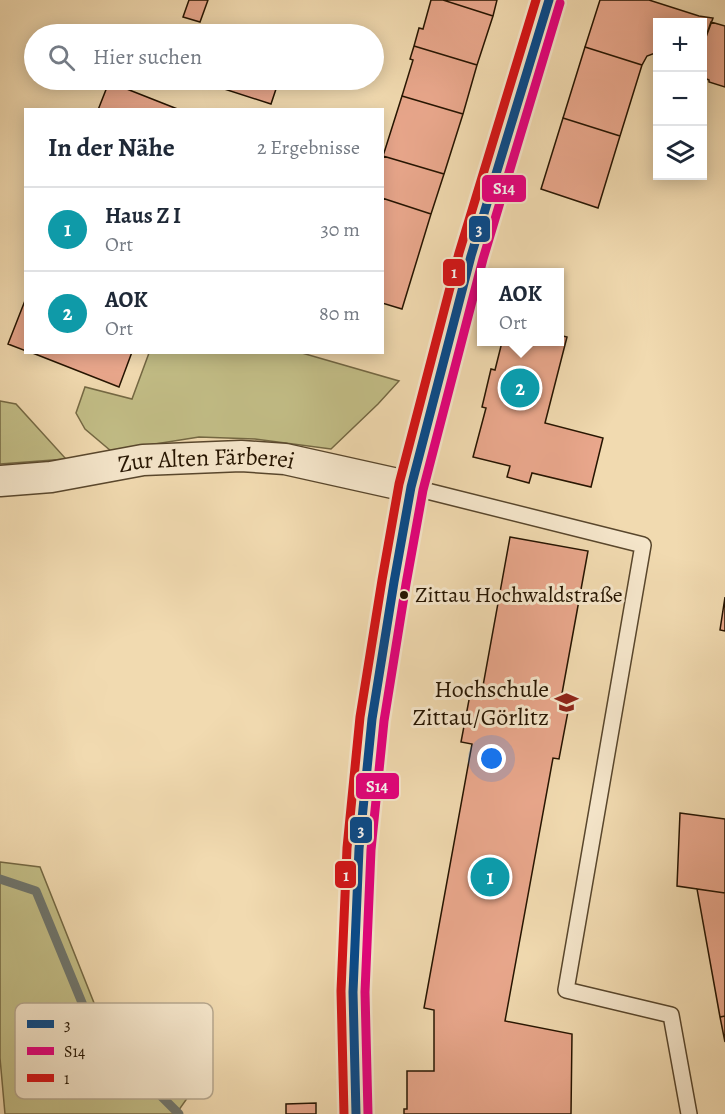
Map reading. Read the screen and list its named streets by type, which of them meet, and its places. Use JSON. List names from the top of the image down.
{
  "streets": {
    "street": ["Zur Alten Färberei"]
  },
  "places": {
    "other": ["Zittau Hochwaldstraße"],
    "school or university": ["Hochschule Zittau/Görlitz"]
  },
  "lines": ["transit line 3", "transit line 1", "transit line S14"],
  "legend": ["3", "S14", "1"],
  "page": {
    "map_buttons": ["+", "−"],
    "search": "Hier suchen",
    "heading": ["In der Nähe", "2 Ergebnisse"],
    "list": [
      {
        "mark": "1",
        "name": "Haus Z I",
        "note": "Ort",
        "value": "30 m"
      },
      {
        "mark": "2",
        "name": "AOK",
        "note": "Ort",
        "value": "80 m"
      }
    ],
    "popup": ["AOK", "Ort"],
    "pins": ["2", "1"]
  }
}
